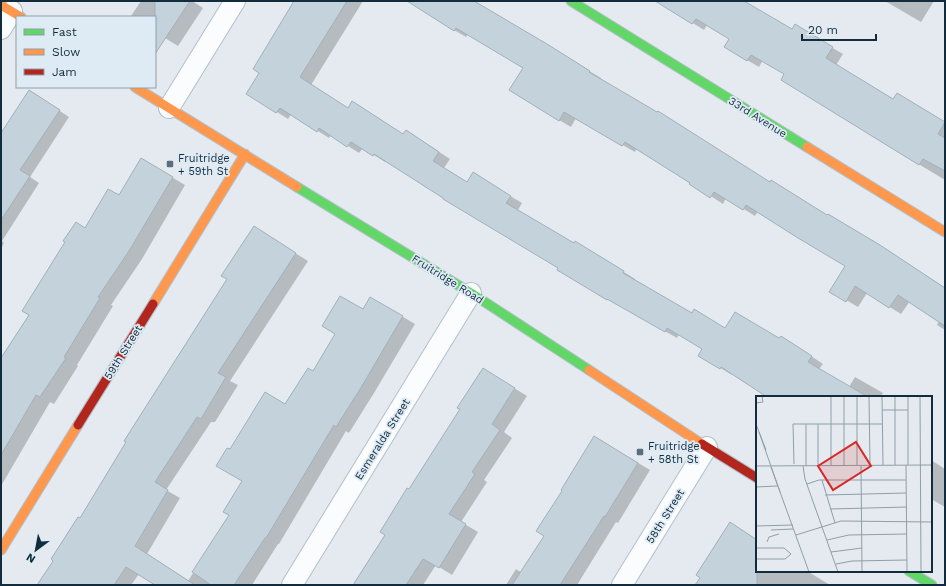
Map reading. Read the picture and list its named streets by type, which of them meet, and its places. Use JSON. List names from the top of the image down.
{
  "streets": {
    "street": [
      "33rd Avenue",
      "Fruitridge Road",
      "59th Street",
      "Esmeralda Street",
      "58th Street"
    ]
  },
  "crossings": [
    ["Fruitridge Road", "59th Street"],
    ["Fruitridge Road", "Esmeralda Street"],
    ["Fruitridge Road", "58th Street"]
  ],
  "places": {
    "transit": ["Fruitridge + 59th St", "Fruitridge + 58th St"]
  },
  "legend": ["Fast", "Slow", "Jam"],
  "scale_bar": "20 m",
  "north": "bottom left"
}
